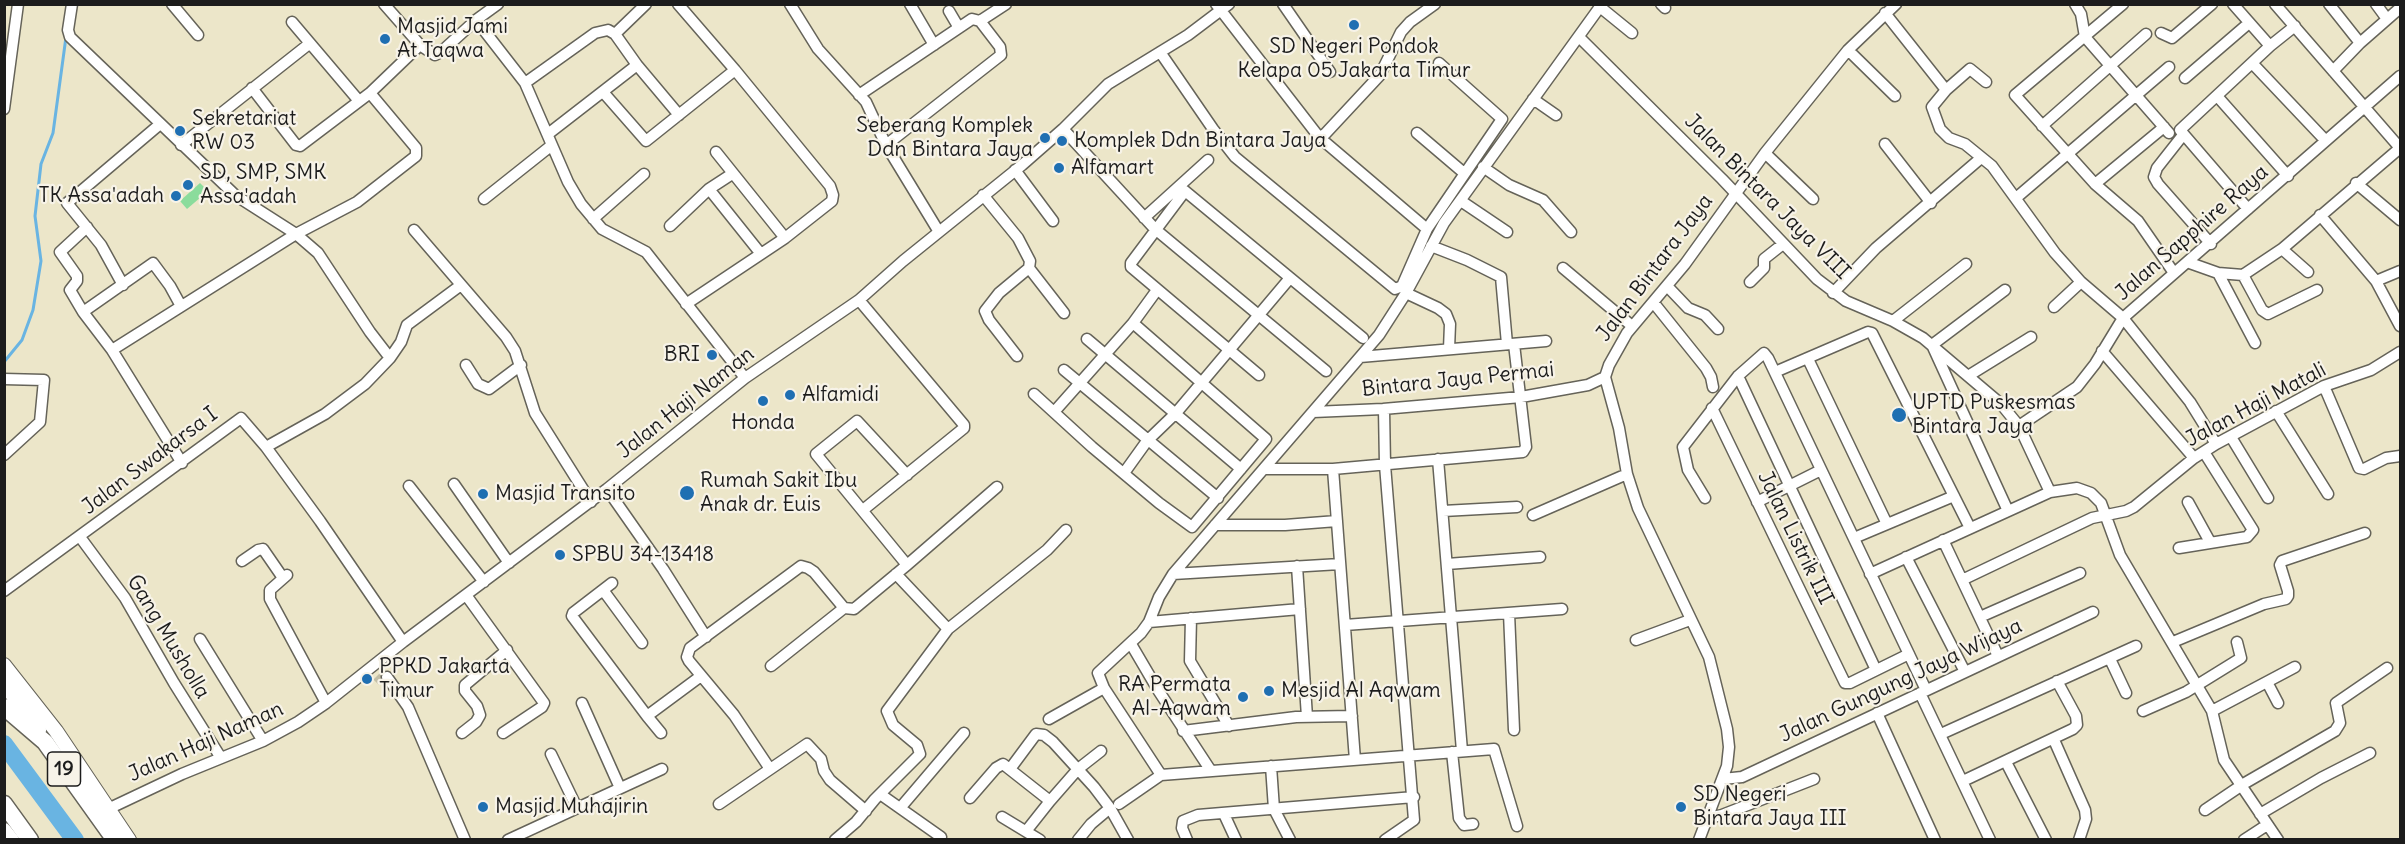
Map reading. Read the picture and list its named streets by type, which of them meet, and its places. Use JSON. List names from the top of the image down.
{
  "streets": {
    "highway": ["19"],
    "street": [
      "Jalan Bintara Jaya VIII",
      "Jalan Sapphire Raya",
      "Jalan Bintara Jaya",
      "Bintara Jaya Permai",
      "Jalan Haji Naman",
      "Jalan Haji Matali",
      "Jalan Swakarsa I",
      "Jalan Listrik III",
      "Gang Musholla",
      "Jalan Gungung Jaya Wijaya"
    ]
  },
  "crossings": [
    ["Jalan Bintara Jaya VIII", "Jalan Sapphire Raya"],
    ["Jalan Bintara Jaya VIII", "Jalan Bintara Jaya"],
    ["Jalan Bintara Jaya", "Bintara Jaya Permai"],
    ["Jalan Bintara Jaya", "Jalan Gungung Jaya Wijaya"],
    ["Jalan Haji Naman", "Jalan Swakarsa I"],
    ["Jalan Haji Naman", "Gang Musholla"],
    ["Jalan Swakarsa I", "Gang Musholla"]
  ],
  "places": [
    "SD Negeri Pondok Kelapa 05 Jakarta Timur",
    "Masjid Jami At Taqwa",
    "Sekretariat RW 03",
    "Seberang Komplek Ddn Bintara Jaya",
    "Komplek Ddn Bintara Jaya",
    "Alfamart",
    "SD, SMP, SMK Assa'adah",
    "TK Assa'adah",
    "BRI",
    "Alfamidi",
    "Honda",
    "UPTD Puskesmas Bintara Jaya",
    "Rumah Sakit Ibu Anak dr. Euis",
    "Masjid Transito",
    "SPBU 34-13418",
    "PPKD Jakarta Timur",
    "Mesjid Al Aqwam",
    "RA Permata Al-Aqwam",
    "Masjid Muhajirin",
    "SD Negeri Bintara Jaya III"
  ]
}
